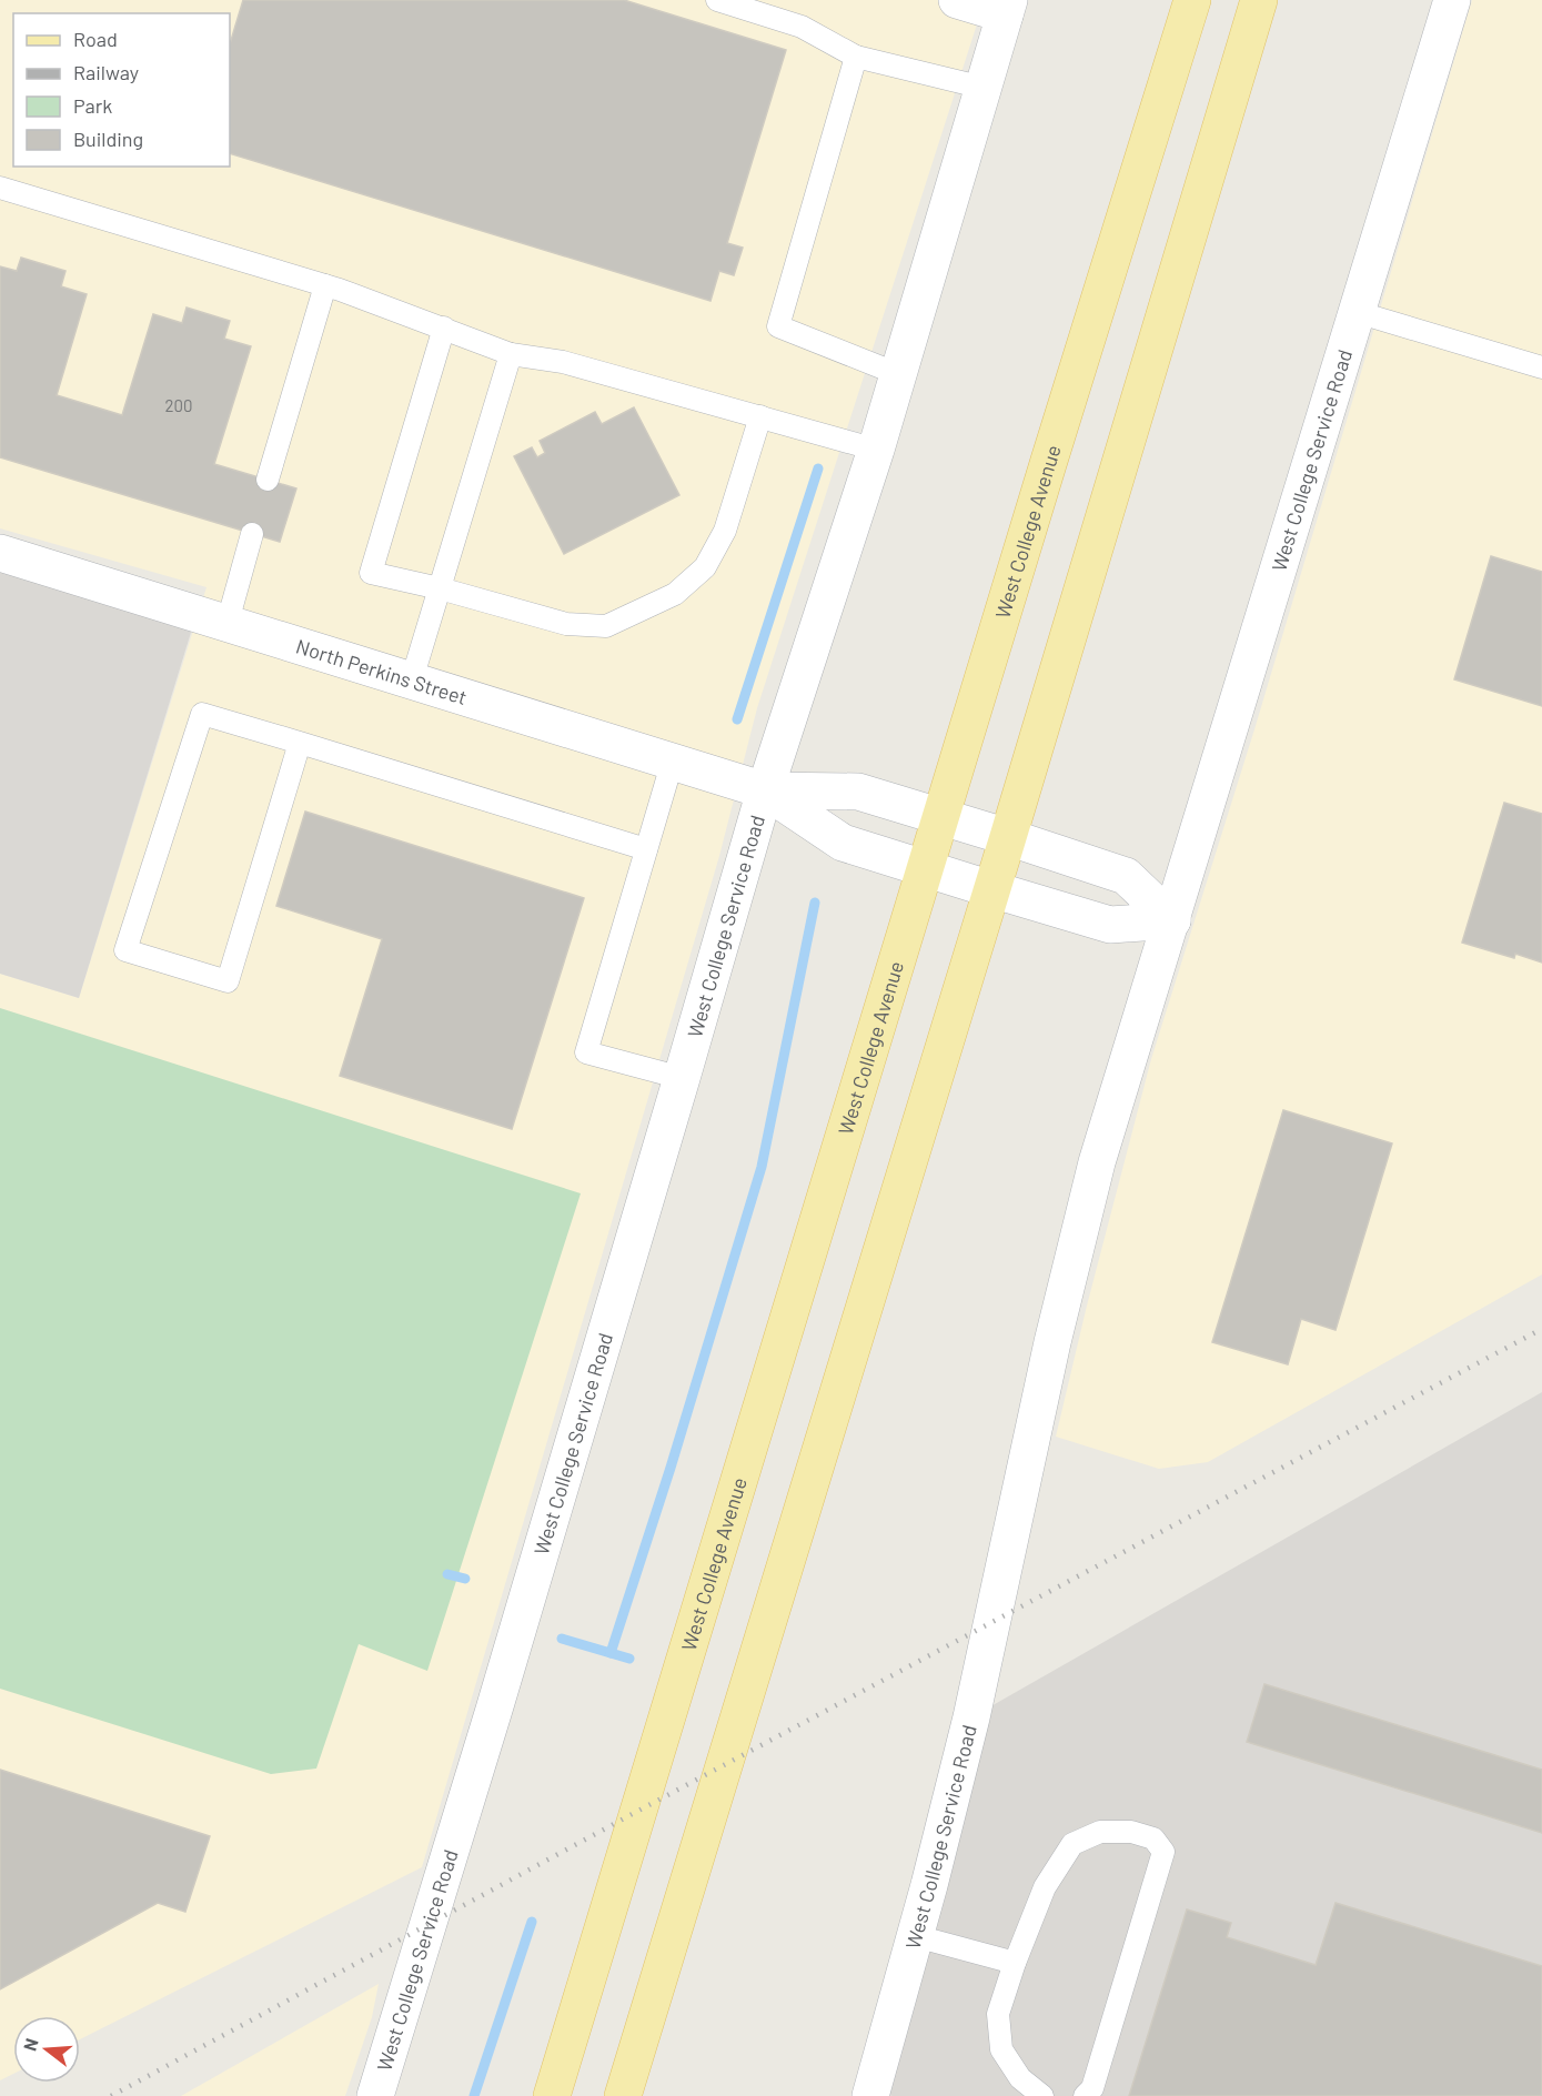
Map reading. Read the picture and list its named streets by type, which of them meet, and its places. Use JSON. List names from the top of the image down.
{
  "streets": {
    "main road": ["West College Avenue"],
    "street": ["West College Service Road", "North Perkins Street"]
  },
  "crossings": [
    ["West College Service Road", "West College Avenue"],
    ["West College Service Road", "North Perkins Street"]
  ],
  "house_numbers": ["200"],
  "legend": [
    "Road",
    "Railway",
    "Park",
    "Building"
  ],
  "north": "left"
}
